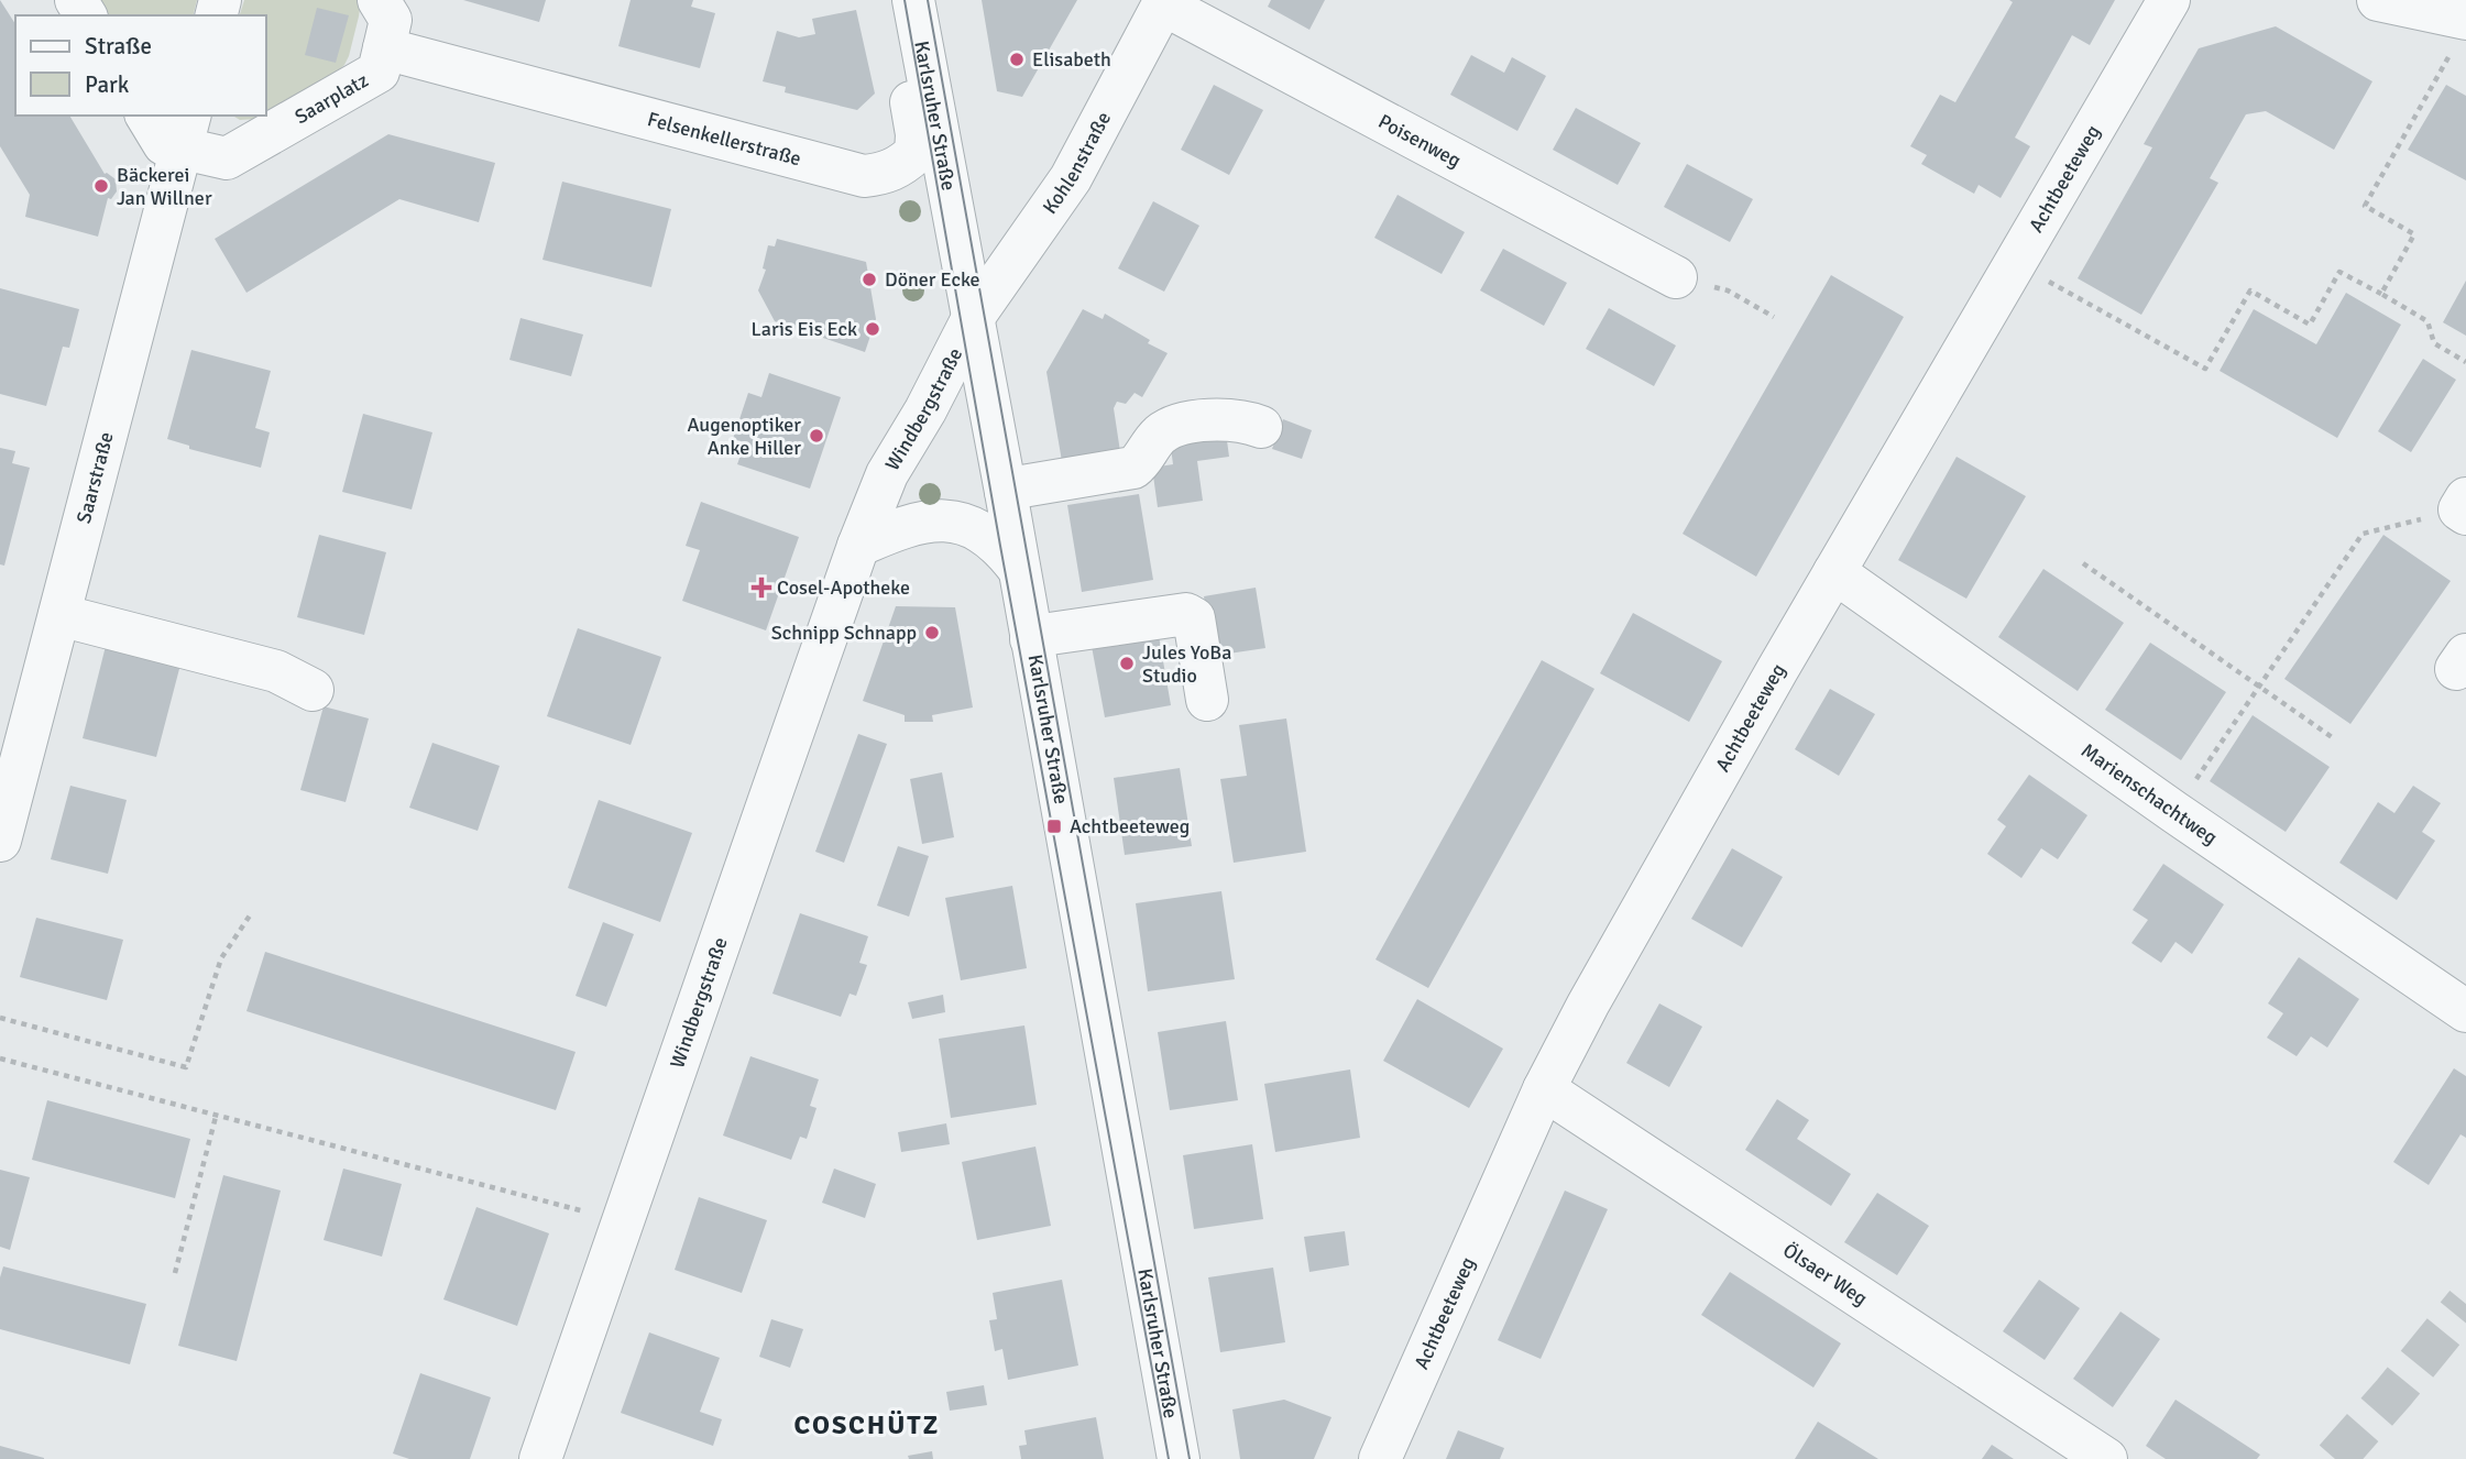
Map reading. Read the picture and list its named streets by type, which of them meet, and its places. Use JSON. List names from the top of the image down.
{
  "streets": {
    "street": [
      "Saarplatz",
      "Karlsruher Straße",
      "Felsenkellerstraße",
      "Poisenweg",
      "Kohlenstraße",
      "Achtbeeteweg",
      "Windbergstraße",
      "Saarstraße",
      "Marienschachtweg",
      "Ölsaer Weg"
    ]
  },
  "crossings": [
    ["Saarplatz", "Felsenkellerstraße"],
    ["Saarplatz", "Saarstraße"],
    ["Karlsruher Straße", "Felsenkellerstraße"],
    ["Karlsruher Straße", "Kohlenstraße"],
    ["Karlsruher Straße", "Windbergstraße"],
    ["Poisenweg", "Kohlenstraße"],
    ["Kohlenstraße", "Windbergstraße"],
    ["Achtbeeteweg", "Marienschachtweg"],
    ["Achtbeeteweg", "Ölsaer Weg"]
  ],
  "districts": ["COSCHÜTZ"],
  "places": {
    "other": [
      "Elisabeth",
      "Bäckerei Jan Willner",
      "Döner Ecke",
      "Laris Eis Eck",
      "Augenoptiker Anke Hiller",
      "Schnipp Schnapp",
      "Jules YoBa Studio"
    ],
    "health": ["Cosel-Apotheke"],
    "transit": ["Achtbeeteweg"]
  },
  "legend": ["Straße", "Park"]
}
